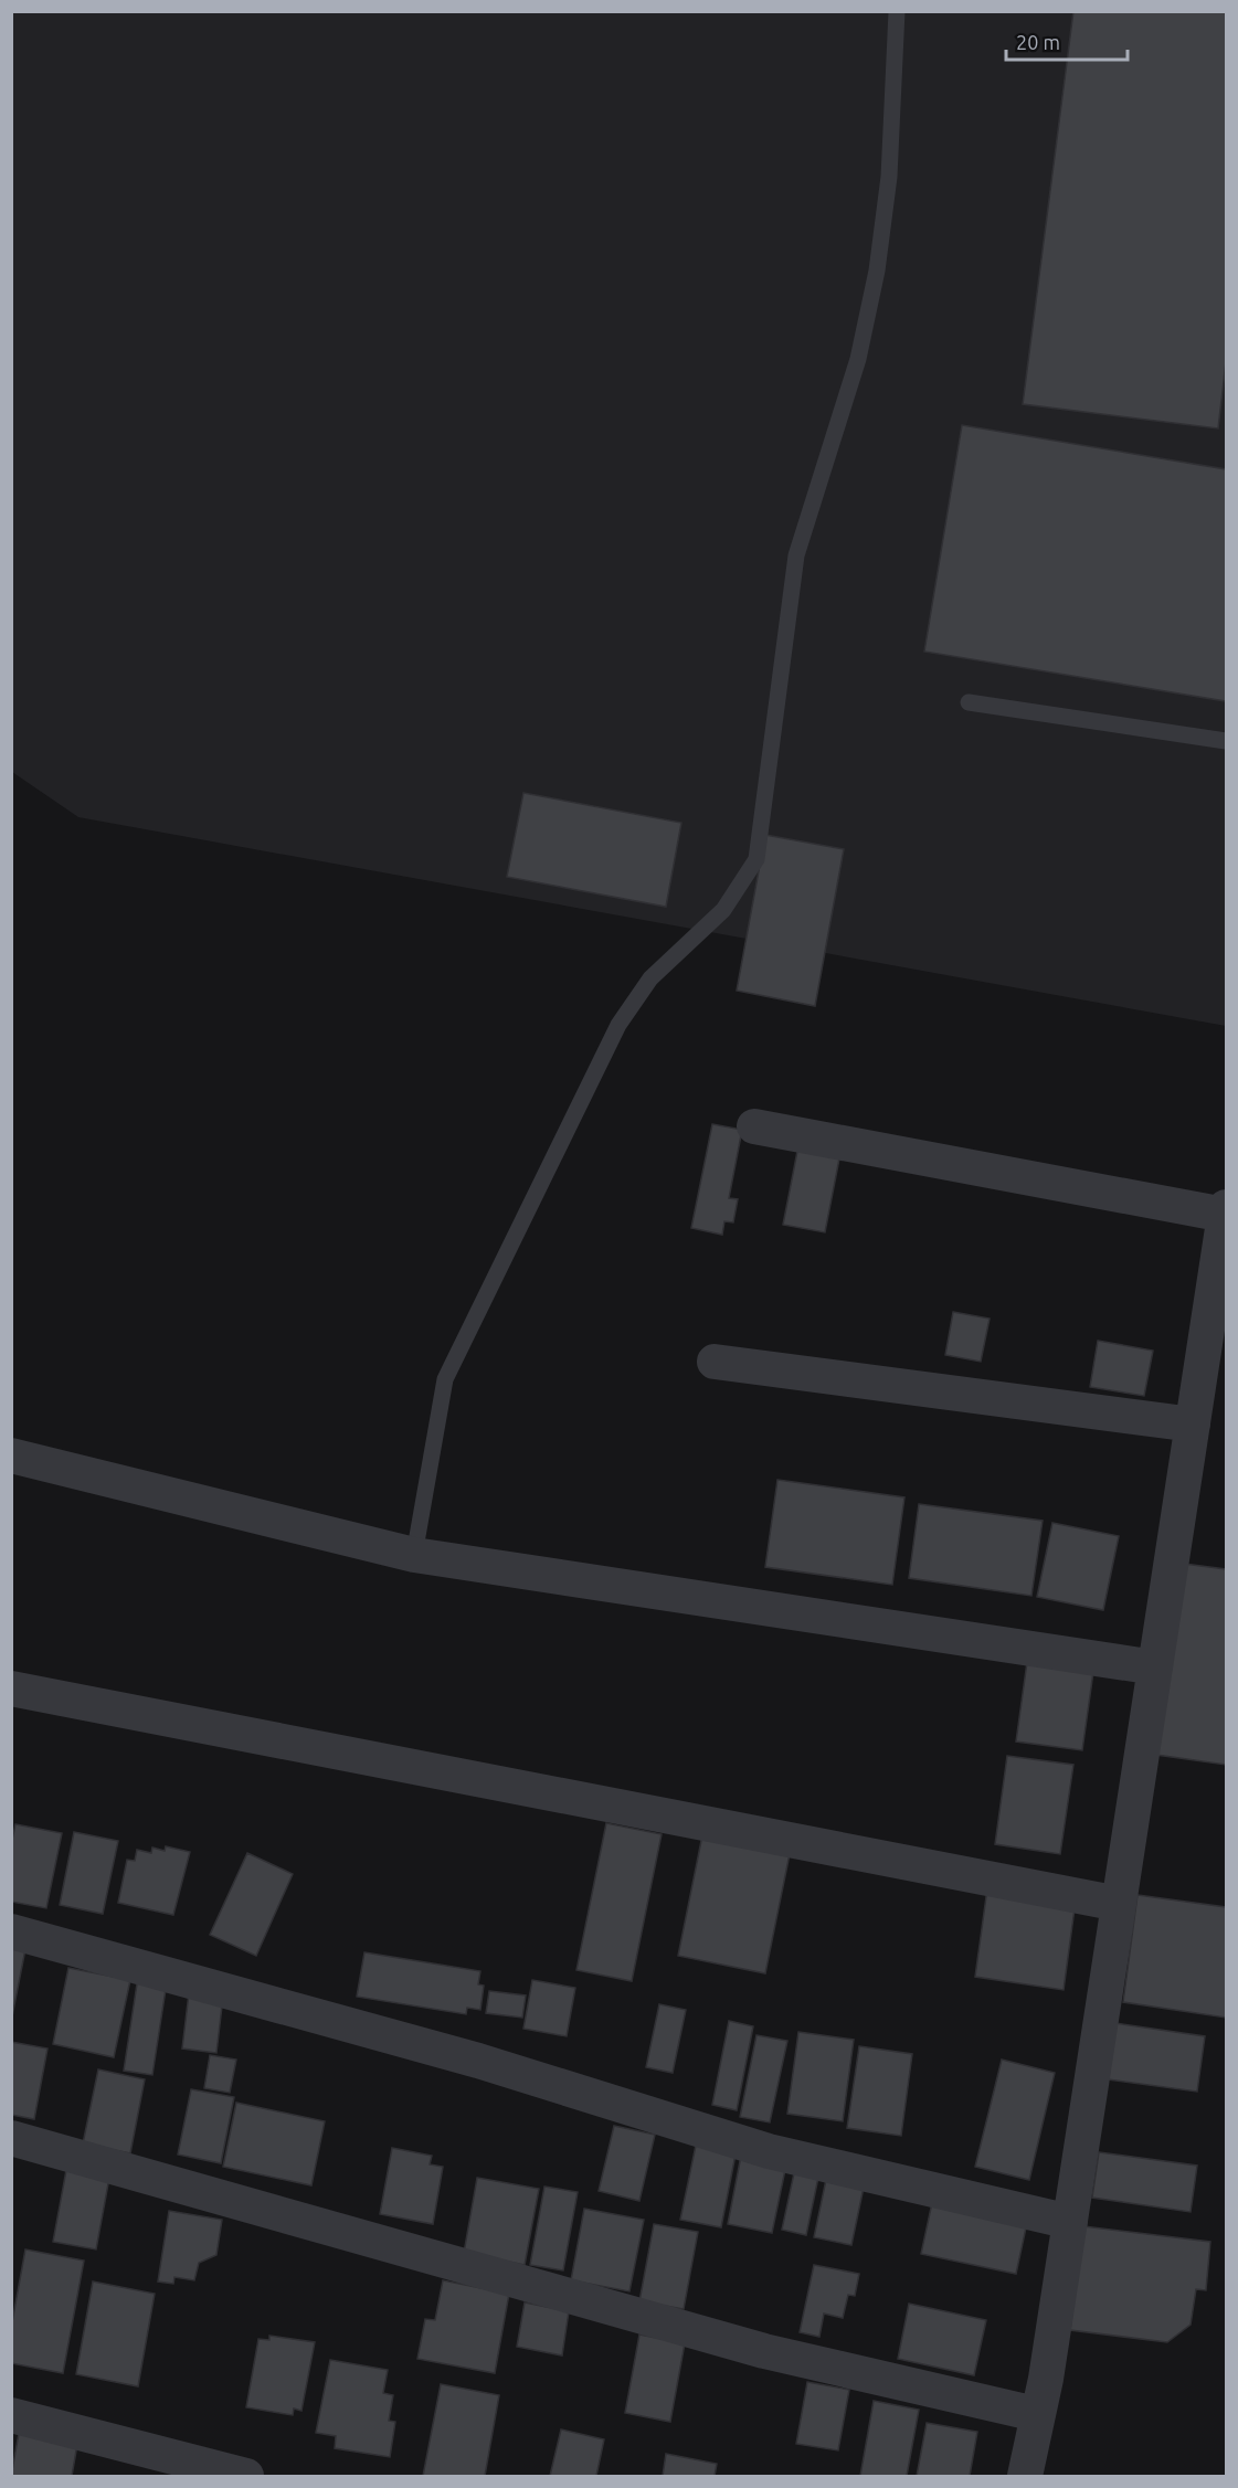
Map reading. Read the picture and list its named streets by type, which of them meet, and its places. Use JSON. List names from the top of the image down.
{
  "scale_bar": "20 m"
}
